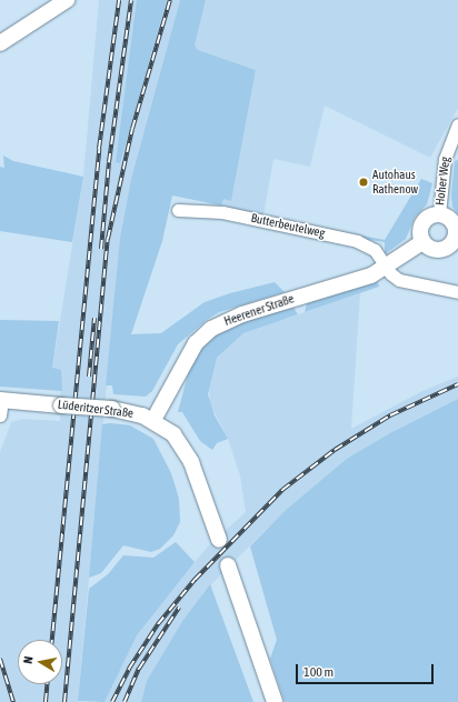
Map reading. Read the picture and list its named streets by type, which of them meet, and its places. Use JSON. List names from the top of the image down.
{
  "streets": {
    "main road": ["Heerener Straße", "Lüderitzer Straße"],
    "street": ["Hoher Weg", "Butterbeutelweg"]
  },
  "crossings": [
    ["Hoher Weg", "Heerener Straße"],
    ["Butterbeutelweg", "Heerener Straße"],
    ["Heerener Straße", "Lüderitzer Straße"]
  ],
  "places": ["Autohaus Rathenow"],
  "scale_bar": "100 m",
  "north": "left"
}
